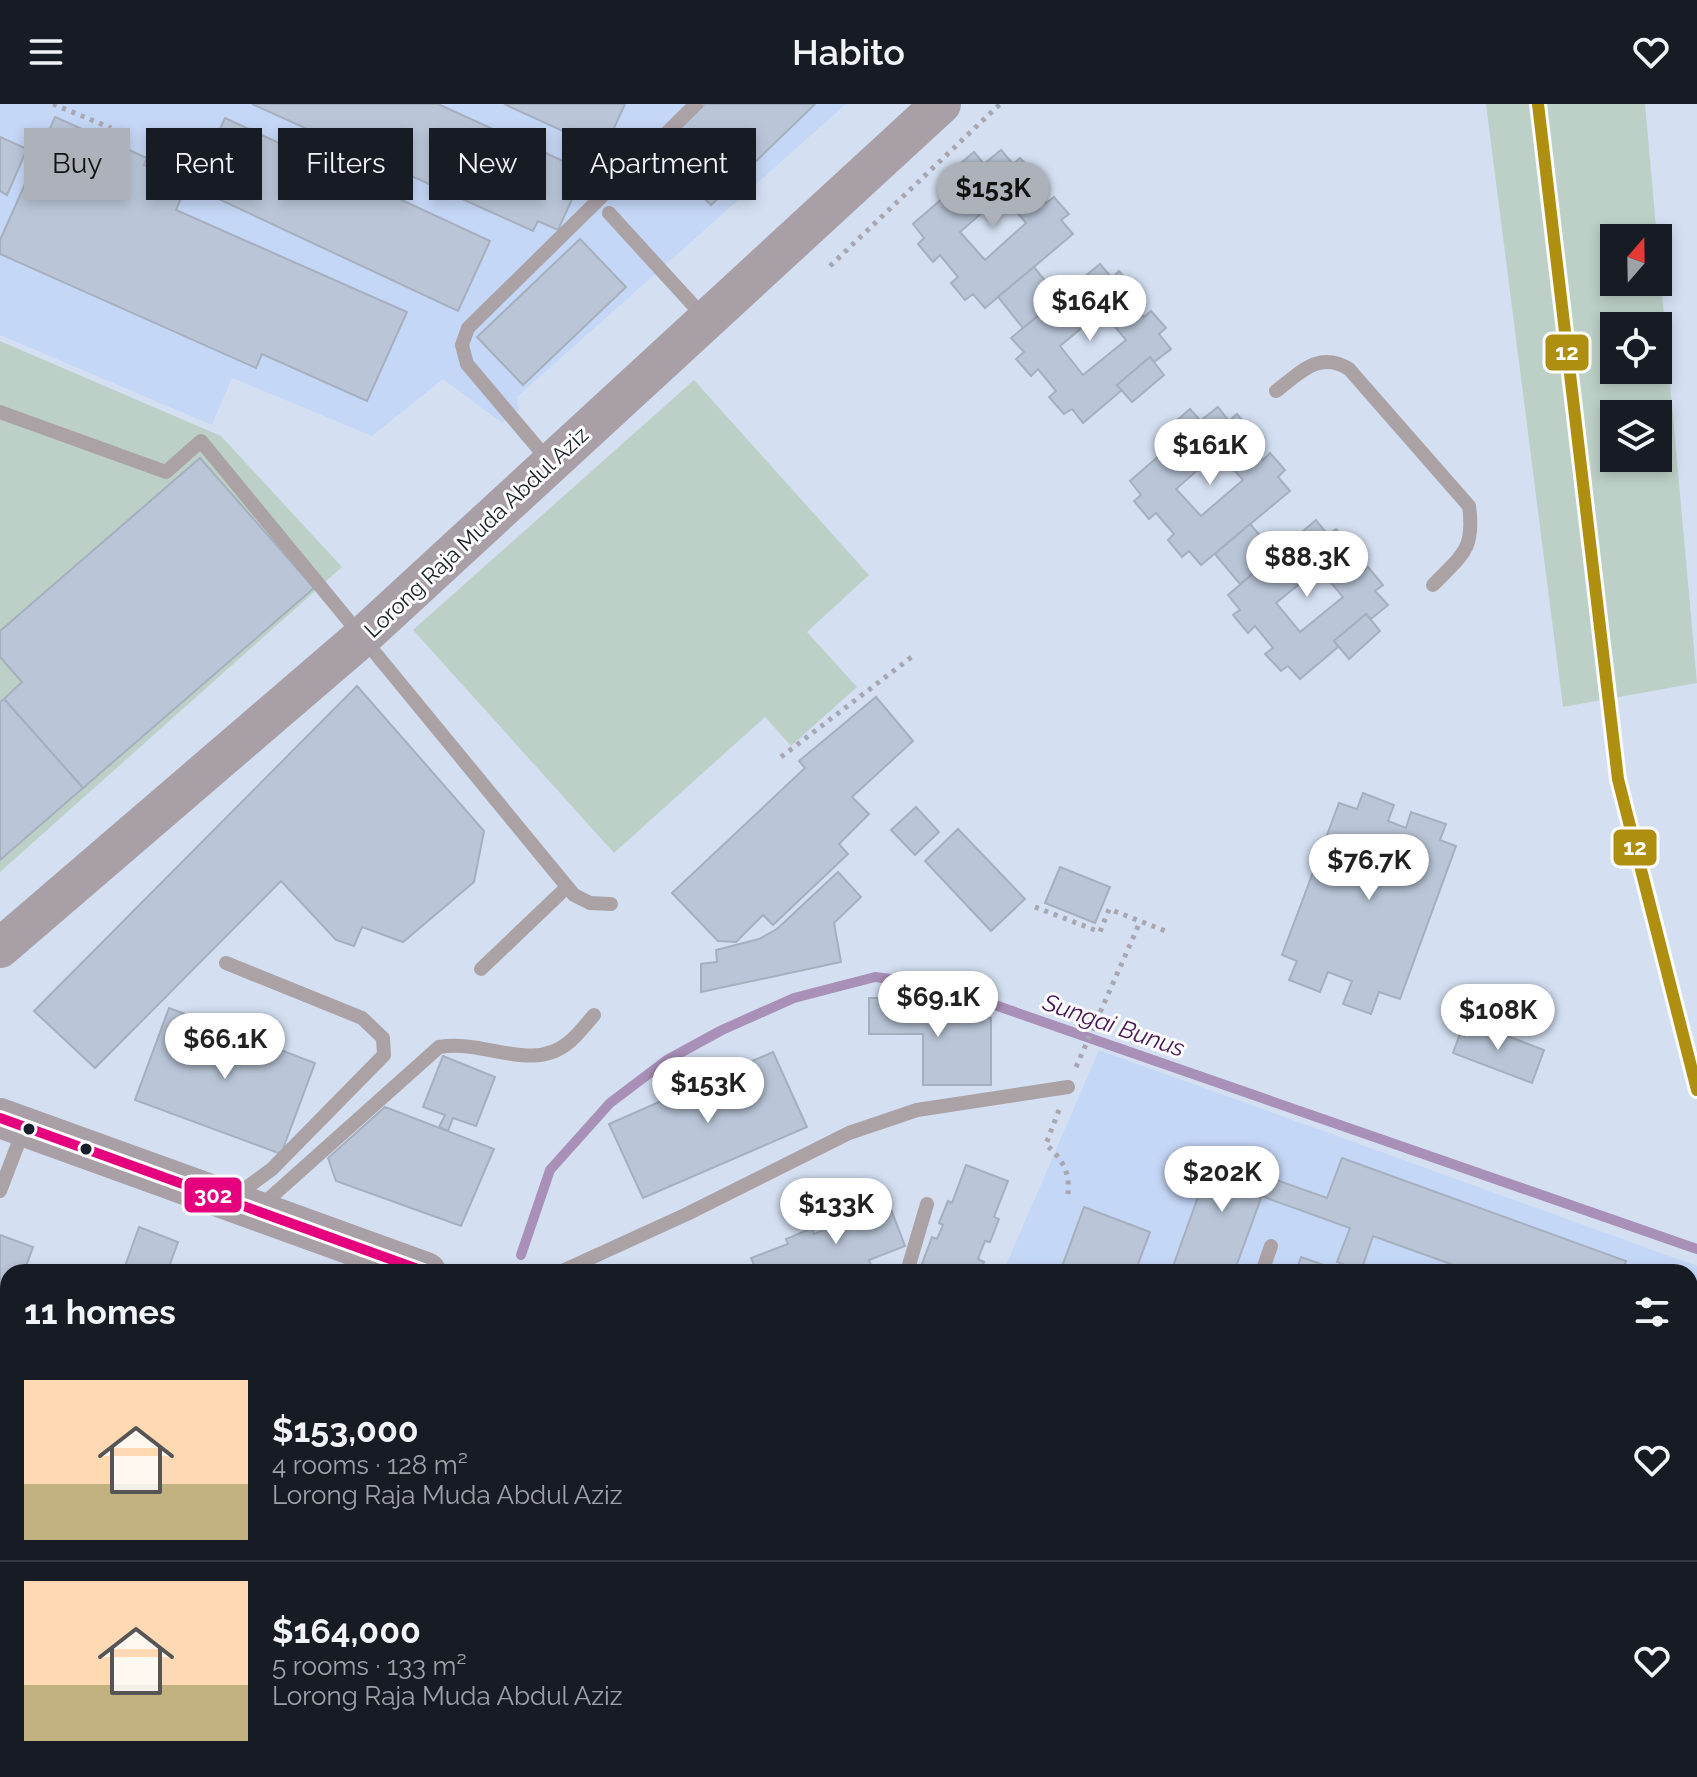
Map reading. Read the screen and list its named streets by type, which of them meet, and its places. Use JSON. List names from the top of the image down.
{
  "streets": {
    "street": ["Lorong Raja Muda Abdul Aziz"]
  },
  "water": ["Sungai Bunus"],
  "lines": ["transit line 12", "transit line 302"],
  "north": "top",
  "page": {
    "header": "Habito",
    "chip": [
      "Buy",
      "Rent",
      "Filters",
      "New",
      "Apartment"
    ],
    "price": [
      "$153K",
      "$164K",
      "$161K",
      "$88.3K",
      "$76.7K",
      "$69.1K",
      "$108K",
      "$66.1K",
      "$153K",
      "$202K",
      "$133K"
    ],
    "heading": "11 homes",
    "list": [
      {
        "name": "$153,000",
        "note": "4 rooms · 128 m² · Lorong Raja Muda Abdul Aziz"
      },
      {
        "name": "$164,000",
        "note": "5 rooms · 133 m² · Lorong Raja Muda Abdul Aziz"
      }
    ]
  }
}
